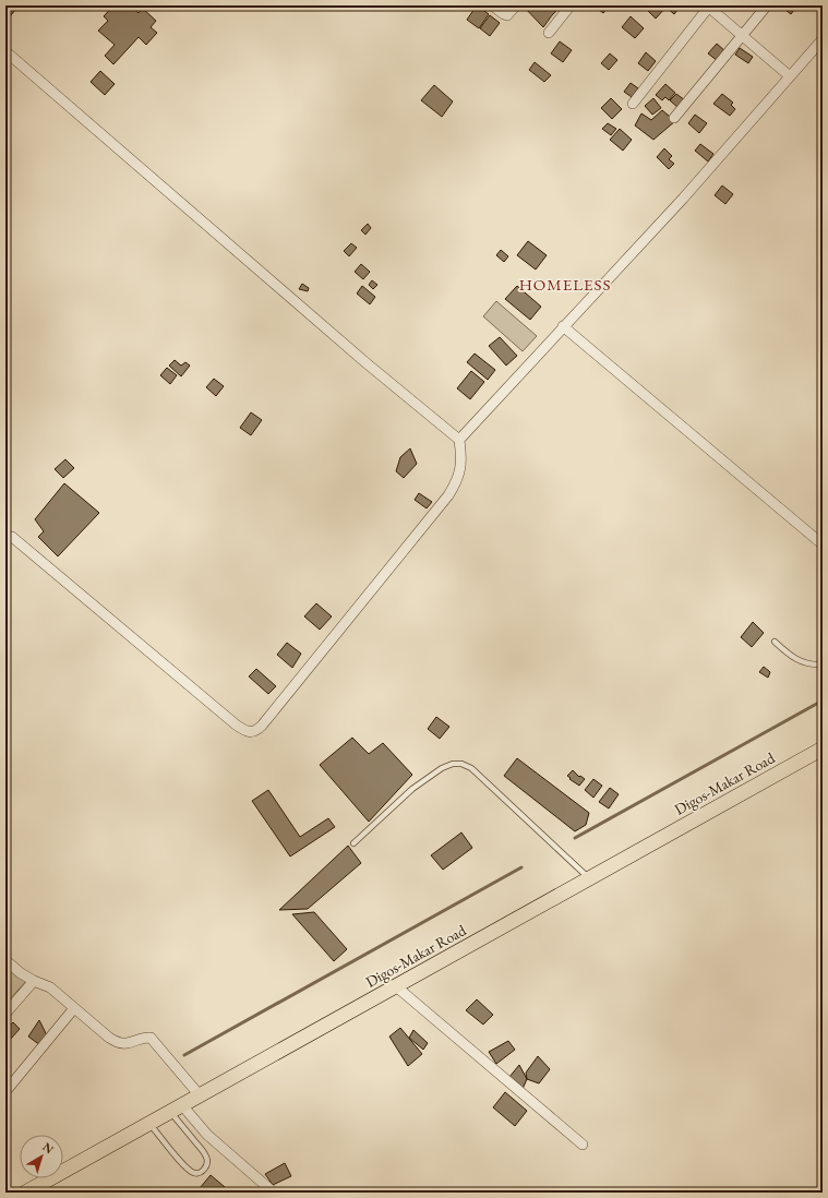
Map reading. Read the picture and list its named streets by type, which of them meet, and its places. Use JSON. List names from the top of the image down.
{
  "streets": {
    "main road": ["Digos-Makar Road"]
  },
  "districts": ["HOMELESS"],
  "north": "top right"
}
